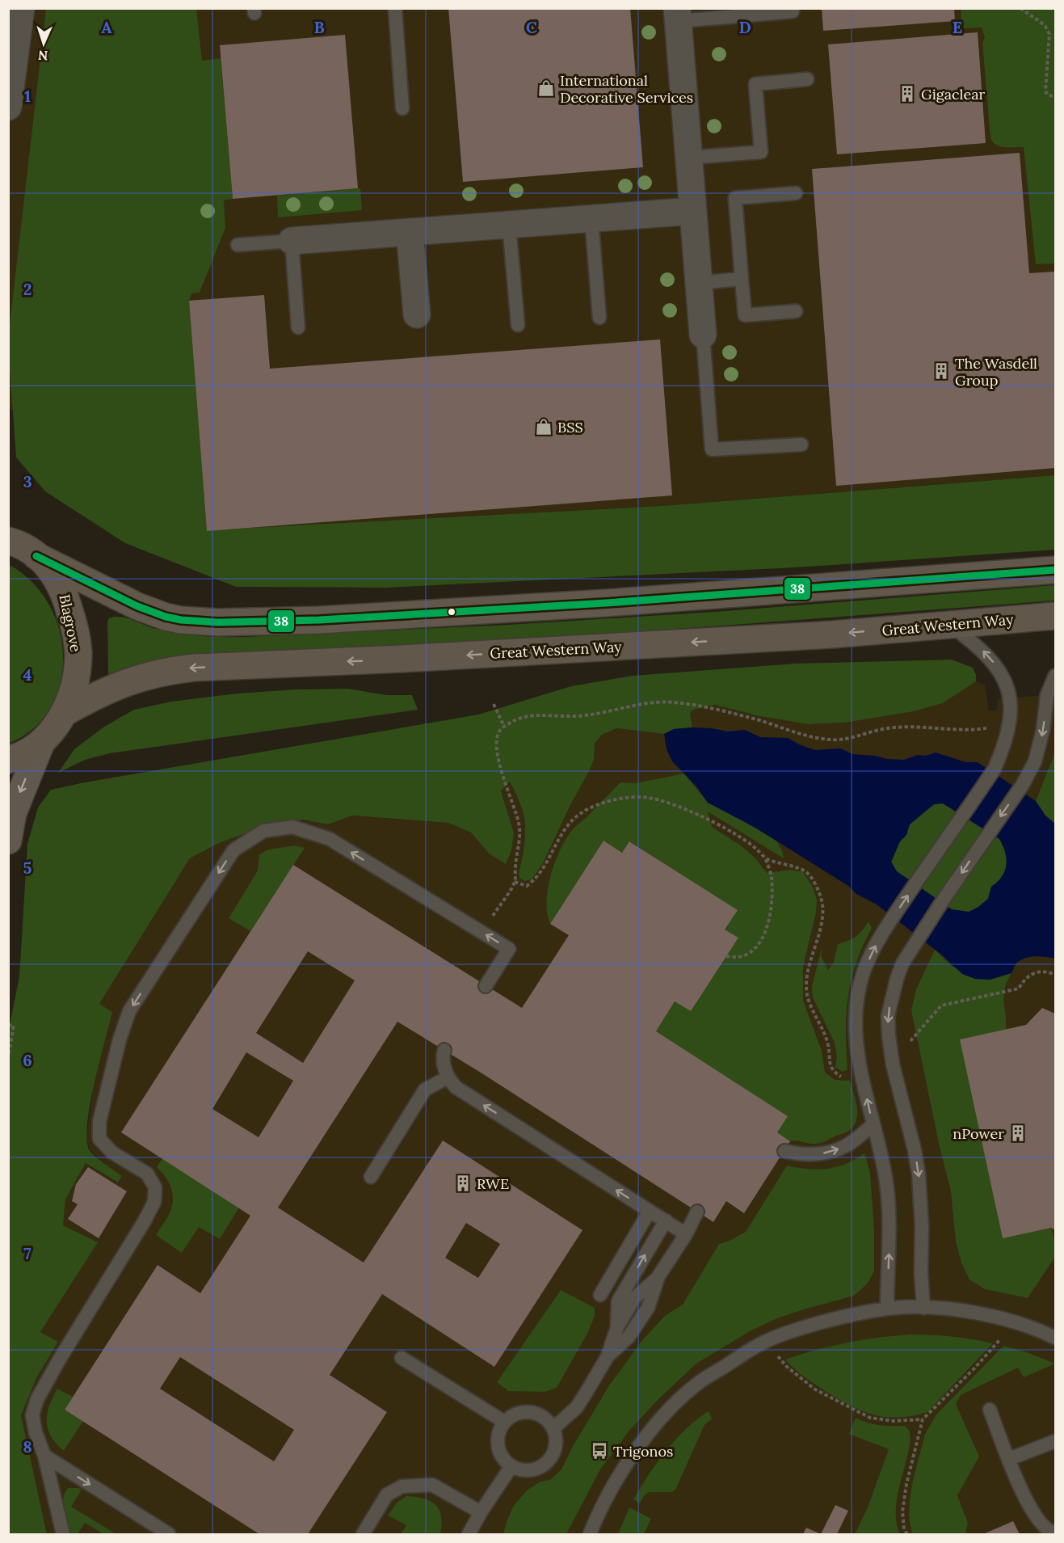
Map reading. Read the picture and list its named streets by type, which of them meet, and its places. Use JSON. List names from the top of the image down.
{
  "streets": {
    "main road": ["Blagrove", "Great Western Way"]
  },
  "crossings": [
    ["Blagrove", "Great Western Way"]
  ],
  "places": {
    "shop": ["International Decorative Services", "BSS"],
    "building": [
      "Gigaclear",
      "The Wasdell Group",
      "nPower",
      "RWE"
    ],
    "bus stop": ["Trigonos"]
  },
  "lines": ["transit line 38"],
  "north": "bottom",
  "grid": {
    "columns": [
      "A",
      "B",
      "C",
      "D",
      "E"
    ],
    "rows": [
      "1",
      "2",
      "3",
      "4",
      "5",
      "6",
      "7",
      "8"
    ]
  }
}
